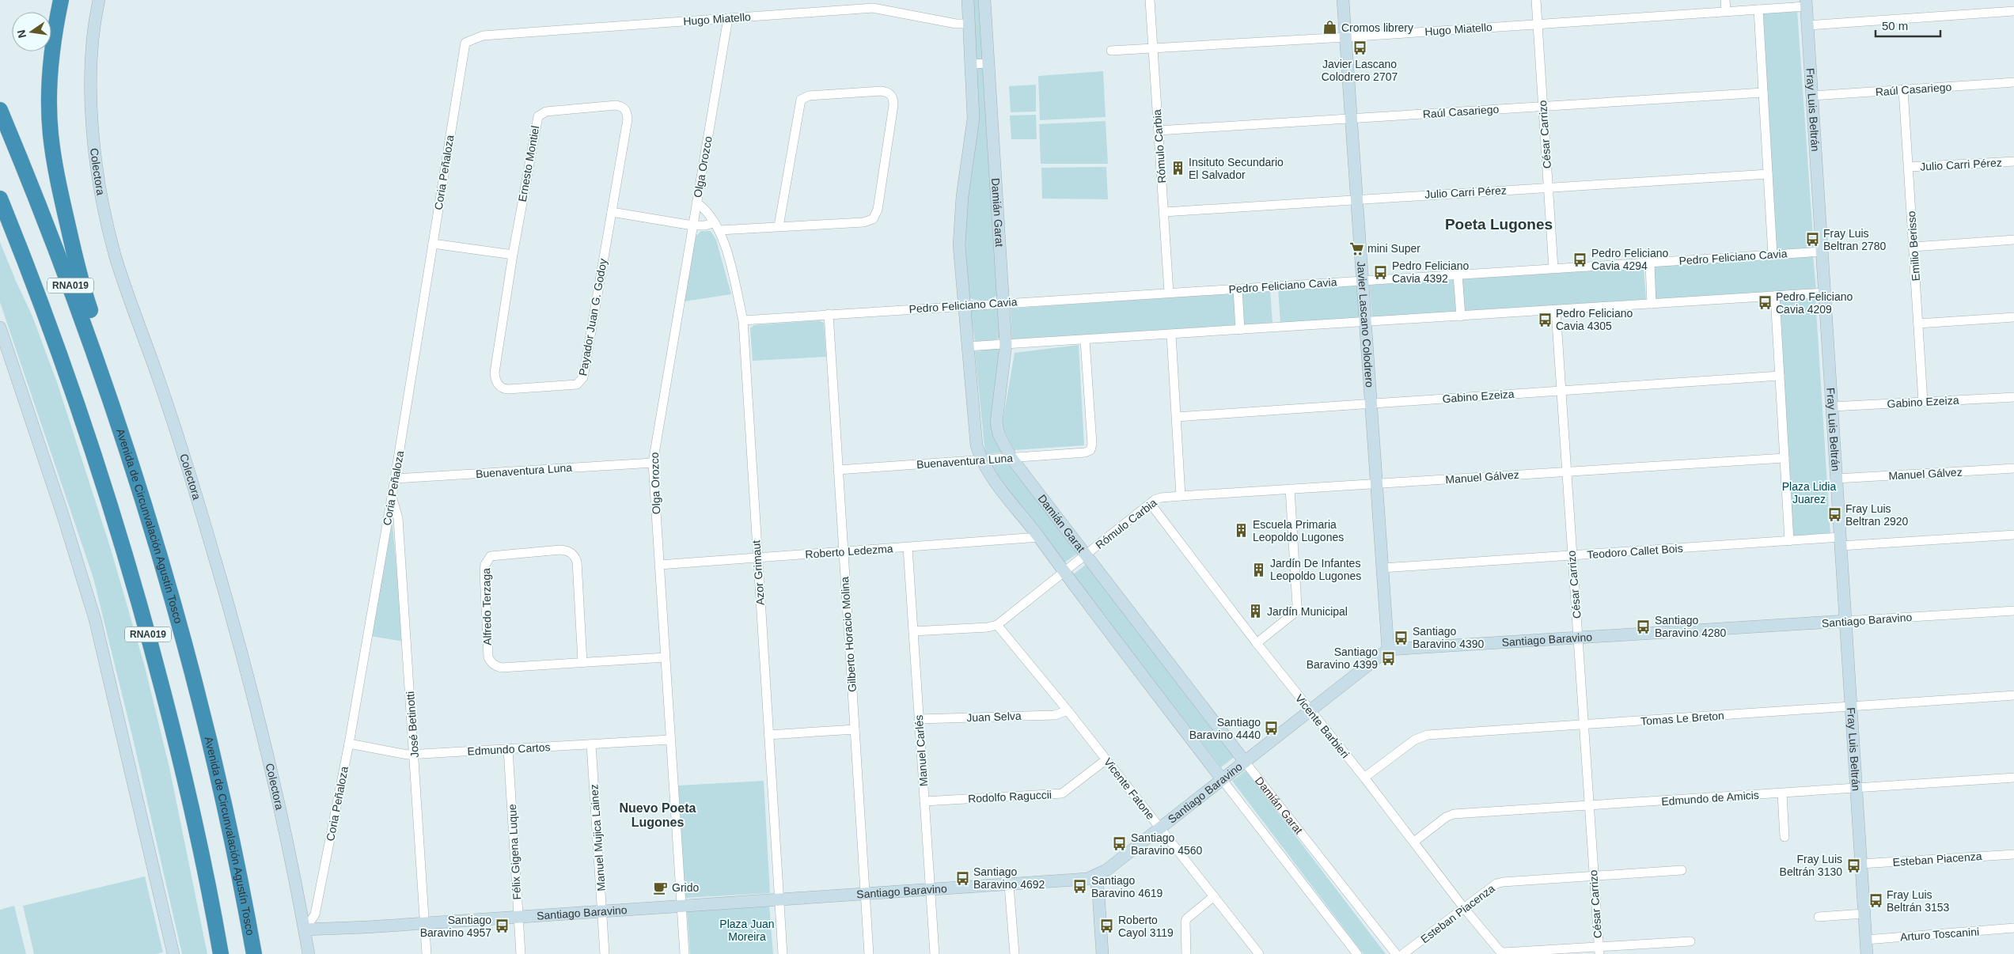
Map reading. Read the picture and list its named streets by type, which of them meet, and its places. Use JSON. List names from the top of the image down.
{
  "streets": {
    "highway": ["RNA019", "Avenida de Circunvalación Agustín Tosco"],
    "main road": [
      "Fray Luis Beltrán",
      "Colectora",
      "Damián Garat",
      "Javier Lascano Colodrero",
      "Santiago Baravino"
    ],
    "street": [
      "Hugo Miatello",
      "Raúl Casariego",
      "César Carrizo",
      "Rómulo Carbia",
      "Ernesto Montiel",
      "Julio Carri Pérez",
      "Olga Orozco",
      "Coria Peñaloza",
      "Emilio Berisso",
      "Pedro Feliciano Cavia",
      "Payador Juan G. Godoy",
      "Gabino Ezeiza",
      "Buenaventura Luna",
      "Manuel Gálvez",
      "Roberto Ledezma",
      "Teodoro Callet Bois",
      "Azor Grimaut",
      "Alfredo Terzaga",
      "Gilberto Horacio Molina",
      "Juan Selva",
      "Tomas Le Breton",
      "José Betinotti",
      "Vicente Barbieri",
      "Edmundo Cartos",
      "Manuel Carlés",
      "Vicente Fatone",
      "Rodolfo Raguccii",
      "Edmundo de Amicis",
      "Manuel Mujica Lainez",
      "Félix Gigena Luque",
      "Esteban Piacenza",
      "Arturo Toscanini"
    ]
  },
  "crossings": [
    ["Hugo Miatello", "Fray Luis Beltrán"],
    ["Hugo Miatello", "César Carrizo"],
    ["Hugo Miatello", "Rómulo Carbia"],
    ["Hugo Miatello", "Olga Orozco"],
    ["Hugo Miatello", "Coria Peñaloza"],
    ["Hugo Miatello", "Javier Lascano Colodrero"],
    ["Raúl Casariego", "Fray Luis Beltrán"],
    ["Raúl Casariego", "César Carrizo"],
    ["Raúl Casariego", "Rómulo Carbia"],
    ["Raúl Casariego", "Emilio Berisso"],
    ["Raúl Casariego", "Javier Lascano Colodrero"],
    ["Fray Luis Beltrán", "Pedro Feliciano Cavia"],
    ["Fray Luis Beltrán", "Gabino Ezeiza"],
    ["Fray Luis Beltrán", "Manuel Gálvez"],
    ["Fray Luis Beltrán", "Teodoro Callet Bois"],
    ["Fray Luis Beltrán", "Santiago Baravino"],
    ["Fray Luis Beltrán", "Tomas Le Breton"],
    ["Fray Luis Beltrán", "Edmundo de Amicis"],
    ["Fray Luis Beltrán", "Esteban Piacenza"],
    ["Fray Luis Beltrán", "Arturo Toscanini"],
    ["César Carrizo", "Julio Carri Pérez"],
    ["César Carrizo", "Pedro Feliciano Cavia"],
    ["César Carrizo", "Gabino Ezeiza"],
    ["César Carrizo", "Manuel Gálvez"],
    ["César Carrizo", "Teodoro Callet Bois"],
    ["César Carrizo", "Santiago Baravino"],
    ["César Carrizo", "Tomas Le Breton"],
    ["César Carrizo", "Vicente Barbieri"],
    ["César Carrizo", "Edmundo de Amicis"],
    ["César Carrizo", "Esteban Piacenza"],
    ["Rómulo Carbia", "Julio Carri Pérez"],
    ["Rómulo Carbia", "Damián Garat"],
    ["Rómulo Carbia", "Pedro Feliciano Cavia"],
    ["Rómulo Carbia", "Manuel Gálvez"],
    ["Rómulo Carbia", "Vicente Barbieri"],
    ["Rómulo Carbia", "Vicente Fatone"],
    ["Ernesto Montiel", "Payador Juan G. Godoy"],
    ["Julio Carri Pérez", "Emilio Berisso"],
    ["Julio Carri Pérez", "Javier Lascano Colodrero"],
    ["Olga Orozco", "Buenaventura Luna"],
    ["Olga Orozco", "Roberto Ledezma"],
    ["Olga Orozco", "Azor Grimaut"],
    ["Olga Orozco", "Alfredo Terzaga"],
    ["Olga Orozco", "Santiago Baravino"],
    ["Olga Orozco", "Edmundo Cartos"],
    ["Colectora", "Coria Peñaloza"],
    ["Colectora", "Santiago Baravino"],
    ["Coria Peñaloza", "Buenaventura Luna"],
    ["Coria Peñaloza", "Santiago Baravino"],
    ["Coria Peñaloza", "José Betinotti"],
    ["Coria Peñaloza", "Edmundo Cartos"],
    ["Damián Garat", "Pedro Feliciano Cavia"],
    ["Damián Garat", "Buenaventura Luna"],
    ["Damián Garat", "Santiago Baravino"],
    ["Emilio Berisso", "Gabino Ezeiza"],
    ["Pedro Feliciano Cavia", "Javier Lascano Colodrero"],
    ["Pedro Feliciano Cavia", "Azor Grimaut"],
    ["Pedro Feliciano Cavia", "Gilberto Horacio Molina"],
    ["Javier Lascano Colodrero", "Gabino Ezeiza"],
    ["Javier Lascano Colodrero", "Manuel Gálvez"],
    ["Javier Lascano Colodrero", "Teodoro Callet Bois"],
    ["Javier Lascano Colodrero", "Santiago Baravino"],
    ["Buenaventura Luna", "Gilberto Horacio Molina"],
    ["Roberto Ledezma", "Azor Grimaut"],
    ["Roberto Ledezma", "Gilberto Horacio Molina"],
    ["Roberto Ledezma", "Manuel Carlés"],
    ["Azor Grimaut", "Santiago Baravino"],
    ["Santiago Baravino", "Gilberto Horacio Molina"],
    ["Santiago Baravino", "José Betinotti"],
    ["Santiago Baravino", "Vicente Barbieri"],
    ["Santiago Baravino", "Manuel Carlés"],
    ["Santiago Baravino", "Vicente Fatone"],
    ["Santiago Baravino", "Manuel Mujica Lainez"],
    ["Santiago Baravino", "Félix Gigena Luque"],
    ["Juan Selva", "Manuel Carlés"],
    ["Juan Selva", "Vicente Fatone"],
    ["Tomas Le Breton", "Vicente Barbieri"],
    ["José Betinotti", "Edmundo Cartos"],
    ["Vicente Barbieri", "Edmundo de Amicis"],
    ["Vicente Barbieri", "Esteban Piacenza"],
    ["Edmundo Cartos", "Manuel Mujica Lainez"],
    ["Edmundo Cartos", "Félix Gigena Luque"],
    ["Manuel Carlés", "Rodolfo Raguccii"],
    ["Vicente Fatone", "Rodolfo Raguccii"]
  ],
  "districts": ["Poeta Lugones", "Nuevo Poeta Lugones"],
  "parks": ["Plaza Lidia Juarez", "Plaza Juan Moreira"],
  "places": {
    "shop": ["Cromos librery"],
    "bus stop": [
      "Javier Lascano Colodrero 2707",
      "Fray Luis Beltran 2780",
      "Pedro Feliciano Cavia 4294",
      "Pedro Feliciano Cavia 4392",
      "Pedro Feliciano Cavia 4209",
      "Pedro Feliciano Cavia 4305",
      "Fray Luis Beltran 2920",
      "Santiago Baravino 4280",
      "Santiago Baravino 4390",
      "Santiago Baravino 4399",
      "Santiago Baravino 4440",
      "Santiago Baravino 4560",
      "Fray Luis Beltrán 3130",
      "Santiago Baravino 4692",
      "Santiago Baravino 4619",
      "Fray Luis Beltrán 3153",
      "Santiago Baravino 4957",
      "Roberto Cayol 3119"
    ],
    "building": [
      "Insituto Secundario El Salvador",
      "Escuela Primaria Leopoldo Lugones",
      "Jardín De Infantes Leopoldo Lugones",
      "Jardín Municipal"
    ],
    "supermarket": ["mini Super"],
    "cafe": ["Grido"]
  },
  "scale_bar": "50 m",
  "north": "left"
}
